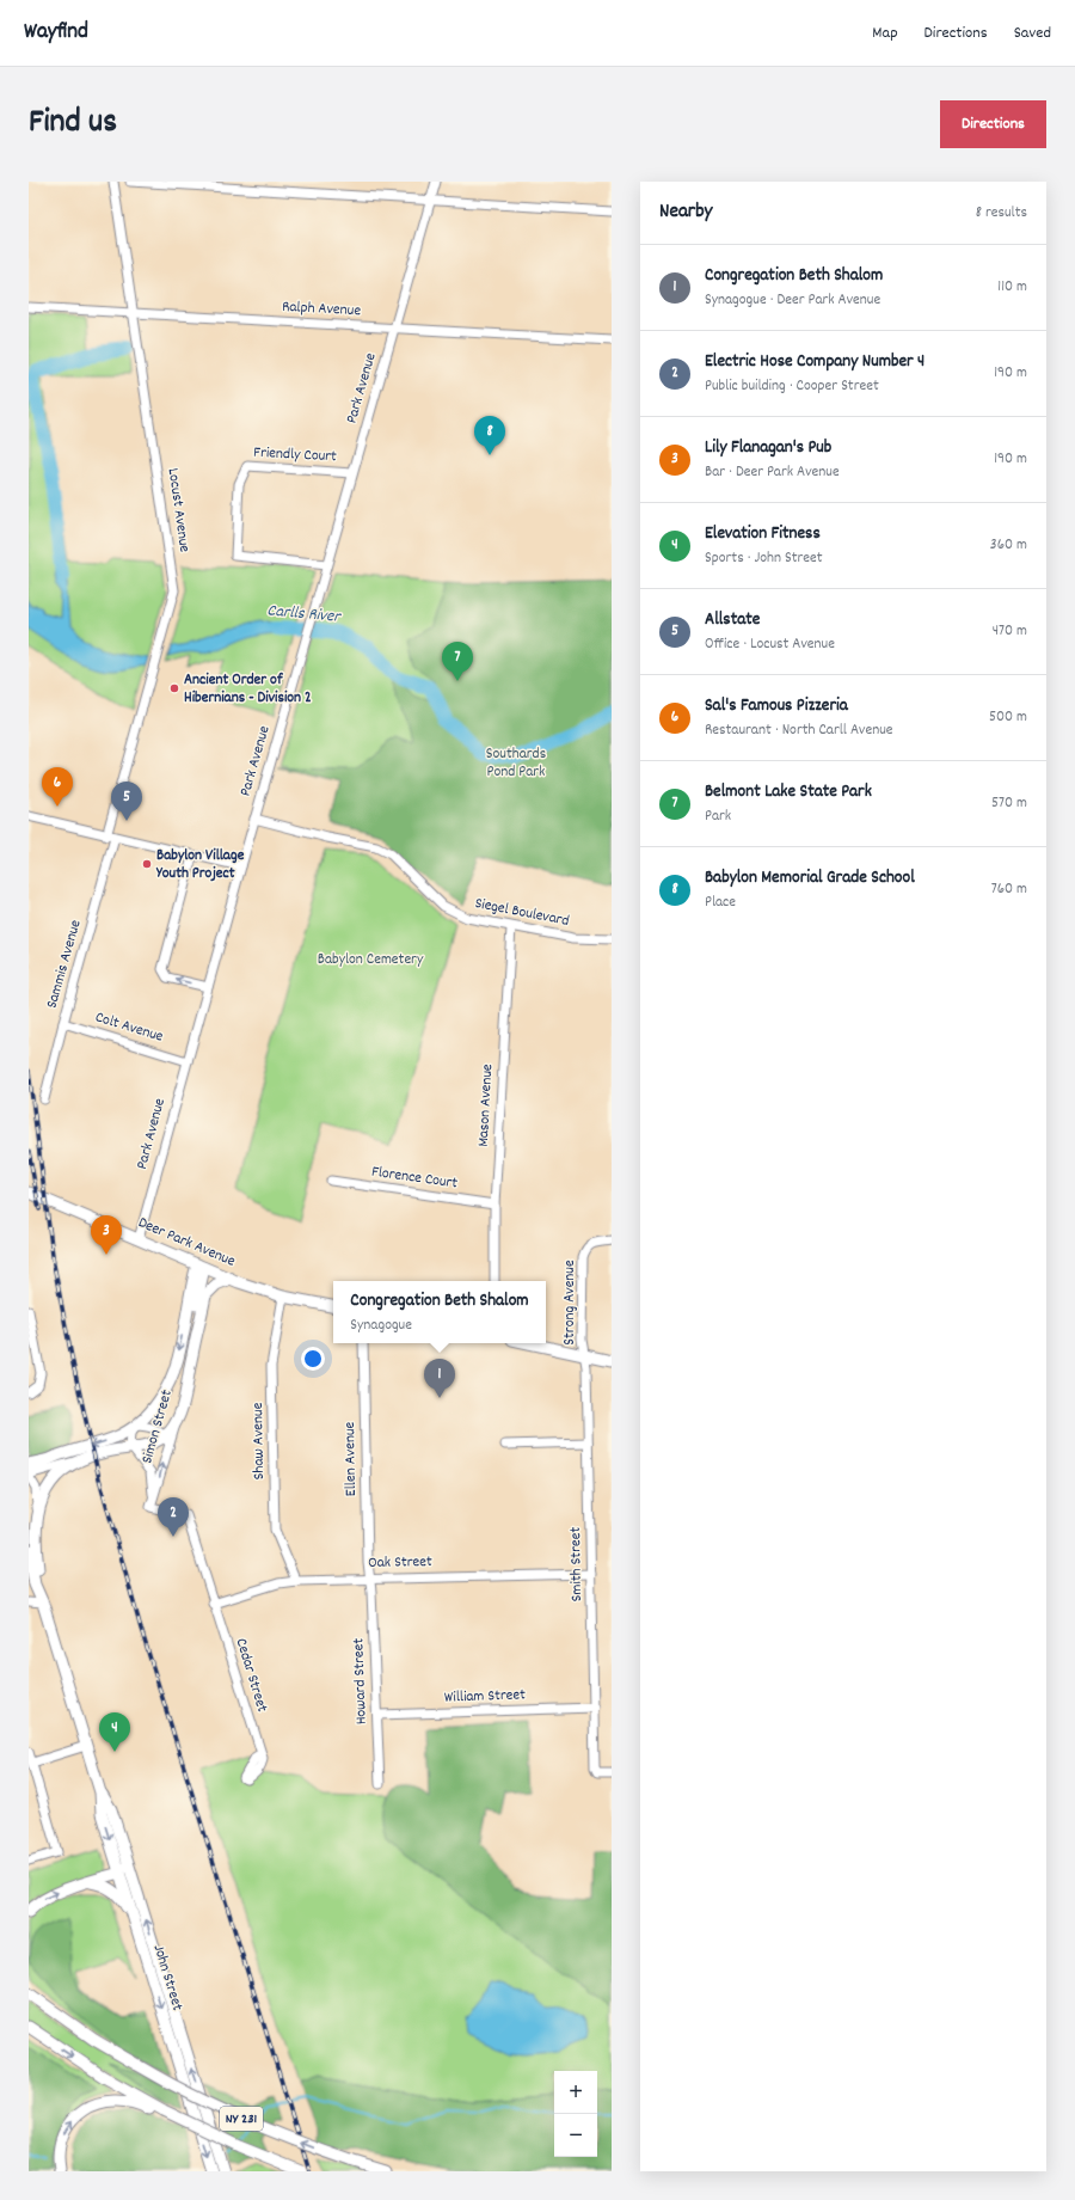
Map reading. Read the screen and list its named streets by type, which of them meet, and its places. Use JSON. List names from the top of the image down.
{
  "streets": {
    "main road": [
      "Deer Park Avenue",
      "Simon Street",
      "John Street",
      "NY 231"
    ],
    "street": [
      "Ralph Avenue",
      "Park Avenue",
      "Friendly Court",
      "Locust Avenue",
      "Siegel Boulevard",
      "Sammis Avenue",
      "Colt Avenue",
      "Mason Avenue",
      "Florence Court",
      "Strong Avenue",
      "Shaw Avenue",
      "Ellen Avenue",
      "Oak Street",
      "Smith Street",
      "Cedar Street",
      "Howard Street",
      "William Street"
    ]
  },
  "crossings": [
    ["Ralph Avenue", "Park Avenue"],
    ["Ralph Avenue", "Locust Avenue"],
    ["Park Avenue", "Friendly Court"],
    ["Park Avenue", "Siegel Boulevard"],
    ["Park Avenue", "Colt Avenue"],
    ["Park Avenue", "Deer Park Avenue"],
    ["Locust Avenue", "Sammis Avenue"],
    ["Siegel Boulevard", "Mason Avenue"],
    ["Sammis Avenue", "Colt Avenue"],
    ["Mason Avenue", "Florence Court"],
    ["Deer Park Avenue", "Simon Street"],
    ["Deer Park Avenue", "Shaw Avenue"],
    ["Strong Avenue", "Smith Street"],
    ["Simon Street", "Cedar Street"],
    ["Simon Street", "John Street"],
    ["Shaw Avenue", "Oak Street"],
    ["Ellen Avenue", "Oak Street"],
    ["Ellen Avenue", "Howard Street"],
    ["Oak Street", "Smith Street"],
    ["Oak Street", "Cedar Street"],
    ["Oak Street", "Howard Street"],
    ["Smith Street", "William Street"],
    ["Howard Street", "William Street"]
  ],
  "water": ["Carlls River"],
  "parks": ["Southards Pond Park", "Babylon Cemetery"],
  "places": ["Ancient Order of Hibernians - Division 2", "Babylon Village Youth Project"],
  "page": {
    "header": "Wayfind",
    "nav": ["Map", "Directions", "Saved"],
    "title": "Find us",
    "buttons": "Directions",
    "heading": ["Nearby", "8 results"],
    "list": [
      {
        "mark": "1",
        "name": "Congregation Beth Shalom",
        "note": "Synagogue · Deer Park Avenue",
        "value": "110 m"
      },
      {
        "mark": "2",
        "name": "Electric Hose Company Number 4",
        "note": "Public building · Cooper Street",
        "value": "190 m"
      },
      {
        "mark": "3",
        "name": "Lily Flanagan's Pub",
        "note": "Bar · Deer Park Avenue",
        "value": "190 m"
      },
      {
        "mark": "4",
        "name": "Elevation Fitness",
        "note": "Sports · John Street",
        "value": "360 m"
      },
      {
        "mark": "5",
        "name": "Allstate",
        "note": "Office · Locust Avenue",
        "value": "470 m"
      },
      {
        "mark": "6",
        "name": "Sal's Famous Pizzeria",
        "note": "Restaurant · North Carll Avenue",
        "value": "500 m"
      },
      {
        "mark": "7",
        "name": "Belmont Lake State Park",
        "note": "Park",
        "value": "570 m"
      },
      {
        "mark": "8",
        "name": "Babylon Memorial Grade School",
        "note": "Place",
        "value": "760 m"
      }
    ],
    "pins": [
      "8",
      "7",
      "6",
      "5",
      "3",
      "1",
      "2",
      "4"
    ],
    "popup": ["Congregation Beth Shalom", "Synagogue"],
    "map_buttons": ["+", "−"]
  }
}
